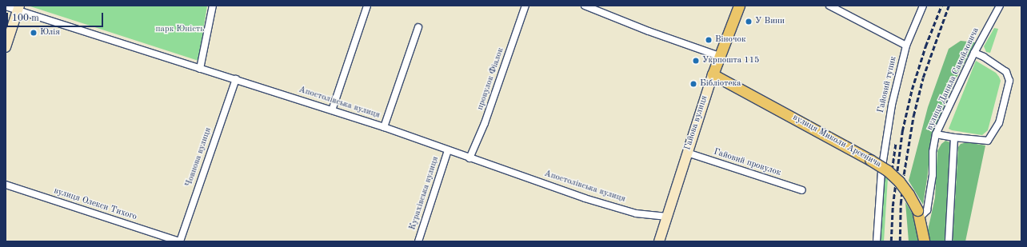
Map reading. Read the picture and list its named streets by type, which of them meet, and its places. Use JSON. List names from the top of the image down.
{
  "streets": {
    "main road": ["Гайова вулиця", "вулиця Миколи Арсенича"],
    "street": [
      "провулок Фіалок",
      "вулиця Данила Самойловича",
      "Гайовий тупик",
      "Апостолівська вулиця",
      "Човнова вулиця",
      "Гайовий провулок",
      "Курахівська вулиця",
      "вулиця Олекси Тихого"
    ]
  },
  "crossings": [
    ["провулок Фіалок", "Апостолівська вулиця"],
    ["вулиця Данила Самойловича", "вулиця Миколи Арсенича"],
    ["Апостолівська вулиця", "Гайова вулиця"],
    ["Апостолівська вулиця", "Човнова вулиця"],
    ["Апостолівська вулиця", "Курахівська вулиця"],
    ["Гайова вулиця", "вулиця Миколи Арсенича"],
    ["Гайова вулиця", "Гайовий провулок"],
    ["Човнова вулиця", "вулиця Олекси Тихого"]
  ],
  "parks": ["парк Юність"],
  "places": [
    "У Вини",
    "Юлія",
    "Віночок",
    "Укрпошта 115",
    "Бібліотека"
  ],
  "scale_bar": "100 m"
}
